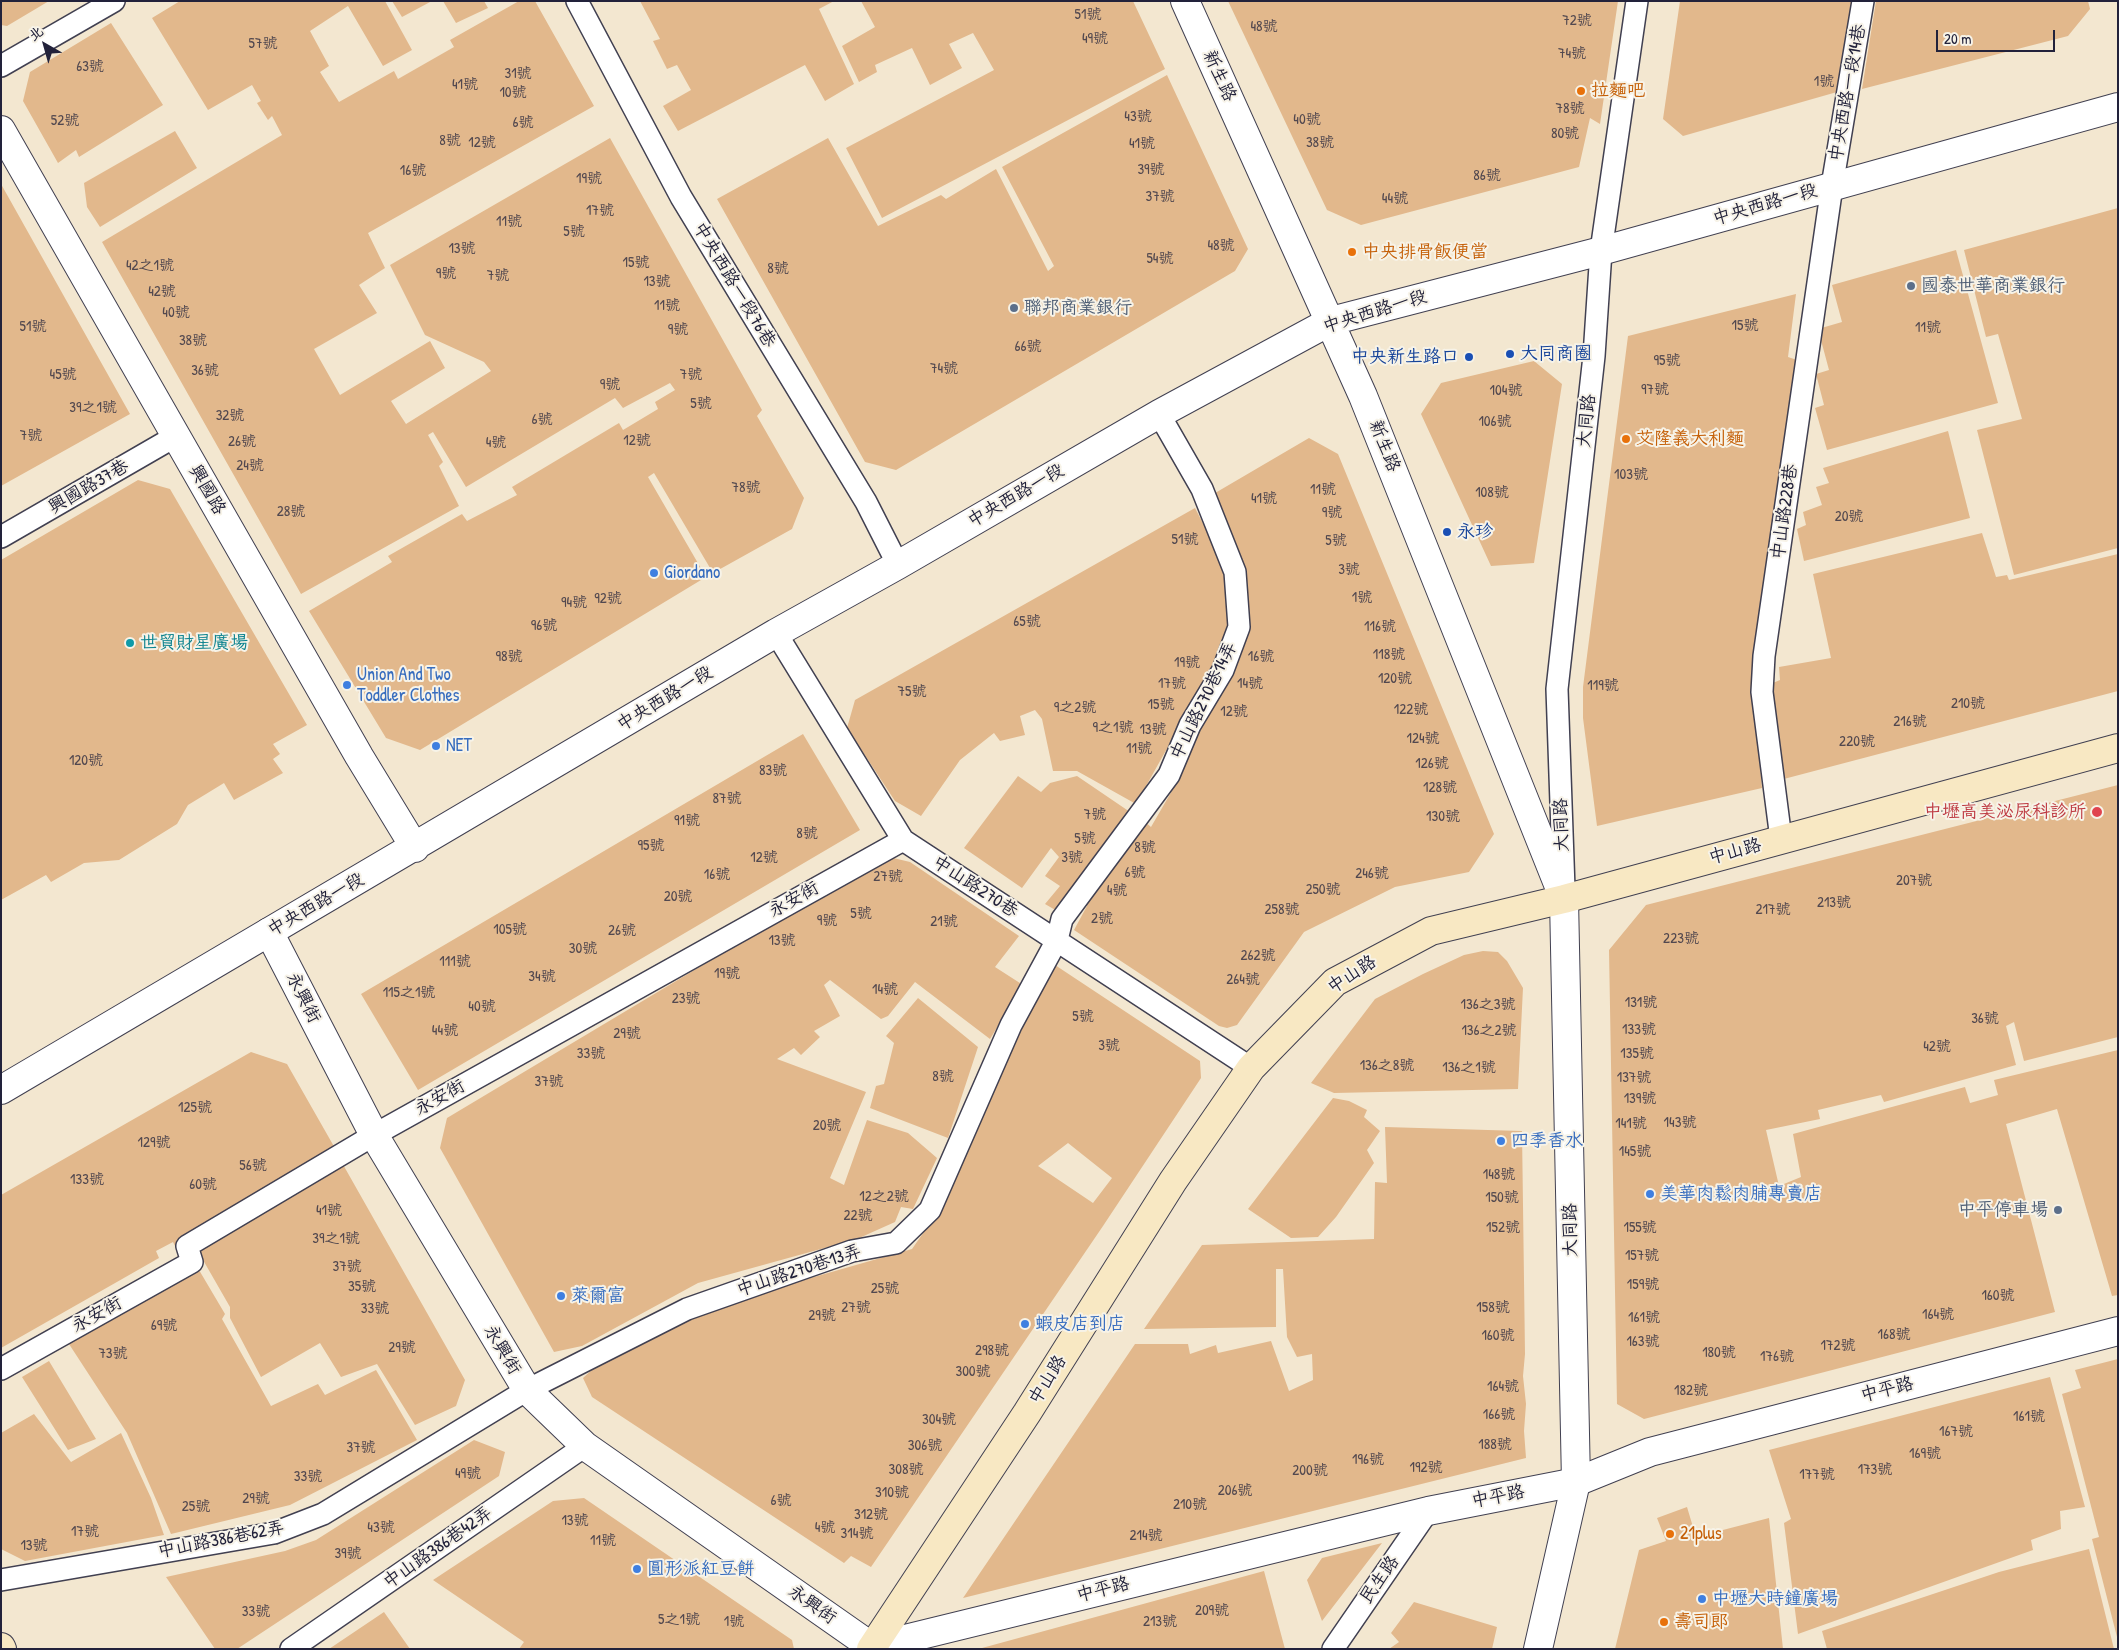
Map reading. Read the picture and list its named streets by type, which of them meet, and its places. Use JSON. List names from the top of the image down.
{
  "streets": {
    "main road": ["中山路"],
    "street": [
      "新生路",
      "中央西路一段",
      "大同路",
      "興國路",
      "永興街",
      "中平路"
    ],
    "lane": [
      "中央西路一段14巷",
      "中央西路一段76巷",
      "興國路37巷",
      "中山路228巷",
      "中山路270巷14弄",
      "中山路270巷",
      "永安街",
      "中山路270巷13弄",
      "中山路386巷62弄",
      "中山路386巷42弄",
      "民生路"
    ]
  },
  "crossings": [
    ["新生路", "中央西路一段"],
    ["新生路", "大同路"],
    ["新生路", "中山路"],
    ["中央西路一段14巷", "中央西路一段"],
    ["中央西路一段14巷", "中山路228巷"],
    ["中央西路一段", "中央西路一段76巷"],
    ["中央西路一段", "大同路"],
    ["中央西路一段", "興國路"],
    ["中央西路一段", "中山路228巷"],
    ["中央西路一段", "中山路270巷14弄"],
    ["中央西路一段", "中山路270巷"],
    ["中央西路一段", "永興街"],
    ["大同路", "中山路"],
    ["大同路", "中平路"],
    ["興國路37巷", "興國路"],
    ["中山路228巷", "中山路"],
    ["中山路270巷14弄", "中山路270巷"],
    ["中山路270巷14弄", "中山路270巷13弄"],
    ["中山路", "中山路270巷"],
    ["中山路", "永興街"],
    ["中山路", "中平路"],
    ["中山路270巷", "永安街"],
    ["中山路270巷", "中山路270巷13弄"],
    ["永安街", "永興街"],
    ["永興街", "中山路270巷13弄"],
    ["永興街", "中平路"],
    ["永興街", "中山路386巷62弄"],
    ["永興街", "中山路386巷42弄"],
    ["中山路270巷13弄", "中山路386巷62弄"],
    ["中平路", "民生路"]
  ],
  "places": [
    "拉麵吧",
    "中央排骨飯便當",
    "國泰世華商業銀行",
    "聯邦商業銀行",
    "大同商圈",
    "中央新生路口",
    "艾隆義大利麵",
    "永珍",
    "Giordano",
    "世貿財星廣場",
    "Union And Two Toddler Clothes",
    "NET",
    "中壢高美泌尿科診所",
    "四季香水",
    "美華肉鬆肉脯專賣店",
    "中平停車場",
    "萊爾富",
    "蝦皮店到店",
    "21plus",
    "圓形派紅豆餅",
    "中壢大時鐘廣場",
    "壽司郎"
  ],
  "house_numbers": [
    "51號",
    "72號",
    "48號",
    "49號",
    "57號",
    "74號",
    "63號",
    "31號",
    "1號",
    "41號",
    "10號",
    "78號",
    "43號",
    "40號",
    "52號",
    "6號",
    "80號",
    "8號",
    "12號",
    "38號",
    "41號",
    "39號",
    "16號",
    "86號",
    "19號",
    "37號",
    "44號",
    "17號",
    "11號",
    "5號",
    "48號",
    "13號",
    "54號",
    "15號",
    "42之1號",
    "8號",
    "9號",
    "7號",
    "13號",
    "42號",
    "11號",
    "40號",
    "15號",
    "51號",
    "11號",
    "9號",
    "38號",
    "66號",
    "95號",
    "74號",
    "36號",
    "45號",
    "7號",
    "9號",
    "97號",
    "104號",
    "5號",
    "39之1號",
    "32號",
    "6號",
    "106號",
    "7號",
    "12號",
    "26號",
    "4號",
    "24號",
    "103號",
    "78號",
    "11號",
    "108號",
    "41號",
    "28號",
    "9號",
    "20號",
    "51號",
    "5號",
    "3號",
    "1號",
    "92號",
    "94號",
    "65號",
    "96號",
    "116號",
    "118號",
    "98號",
    "16號",
    "19號",
    "120號",
    "17號",
    "14號",
    "119號",
    "75號",
    "210號",
    "15號",
    "9之2號",
    "122號",
    "12號",
    "216號",
    "9之1號",
    "13號",
    "124號",
    "220號",
    "11號",
    "120號",
    "126號",
    "83號",
    "128號",
    "87號",
    "7號",
    "130號",
    "91號",
    "8號",
    "5號",
    "95號",
    "8號",
    "12號",
    "3號",
    "6號",
    "246號",
    "16號",
    "27號",
    "207號",
    "250號",
    "4號",
    "20號",
    "213號",
    "258號",
    "217號",
    "5號",
    "2號",
    "9號",
    "21號",
    "105號",
    "26號",
    "223號",
    "13號",
    "30號",
    "262號",
    "111號",
    "19號",
    "34號",
    "264號",
    "14號",
    "115之1號",
    "23號",
    "131號",
    "136之3號",
    "40號",
    "5號",
    "36號",
    "133號",
    "44號",
    "136之2號",
    "29號",
    "3號",
    "42號",
    "33號",
    "135號",
    "136之8號",
    "136之1號",
    "8號",
    "137號",
    "37號",
    "139號",
    "125號",
    "143號",
    "141號",
    "20號",
    "129號",
    "145號",
    "56號",
    "148號",
    "133號",
    "60號",
    "12之2號",
    "150號",
    "41號",
    "22號",
    "152號",
    "155號",
    "39之1號",
    "157號",
    "37號",
    "159號",
    "35號",
    "25號",
    "160號",
    "27號",
    "158號",
    "33號",
    "164號",
    "29號",
    "161號",
    "69號",
    "168號",
    "160號",
    "163號",
    "172號",
    "29號",
    "298號",
    "180號",
    "73號",
    "176號",
    "300號",
    "164號",
    "182號",
    "166號",
    "161號",
    "304號",
    "167號",
    "188號",
    "306號",
    "37號",
    "169號",
    "196號",
    "192號",
    "308號",
    "173號",
    "200號",
    "49號",
    "177號",
    "33號",
    "206號",
    "310號",
    "29號",
    "6號",
    "210號",
    "25號",
    "312號",
    "13號",
    "43號",
    "4號",
    "17號",
    "314號",
    "214號",
    "11號",
    "13號",
    "39號",
    "209號",
    "33號",
    "5之1號",
    "1號",
    "213號"
  ],
  "scale_bar": "20 m",
  "north": "top left"
}
